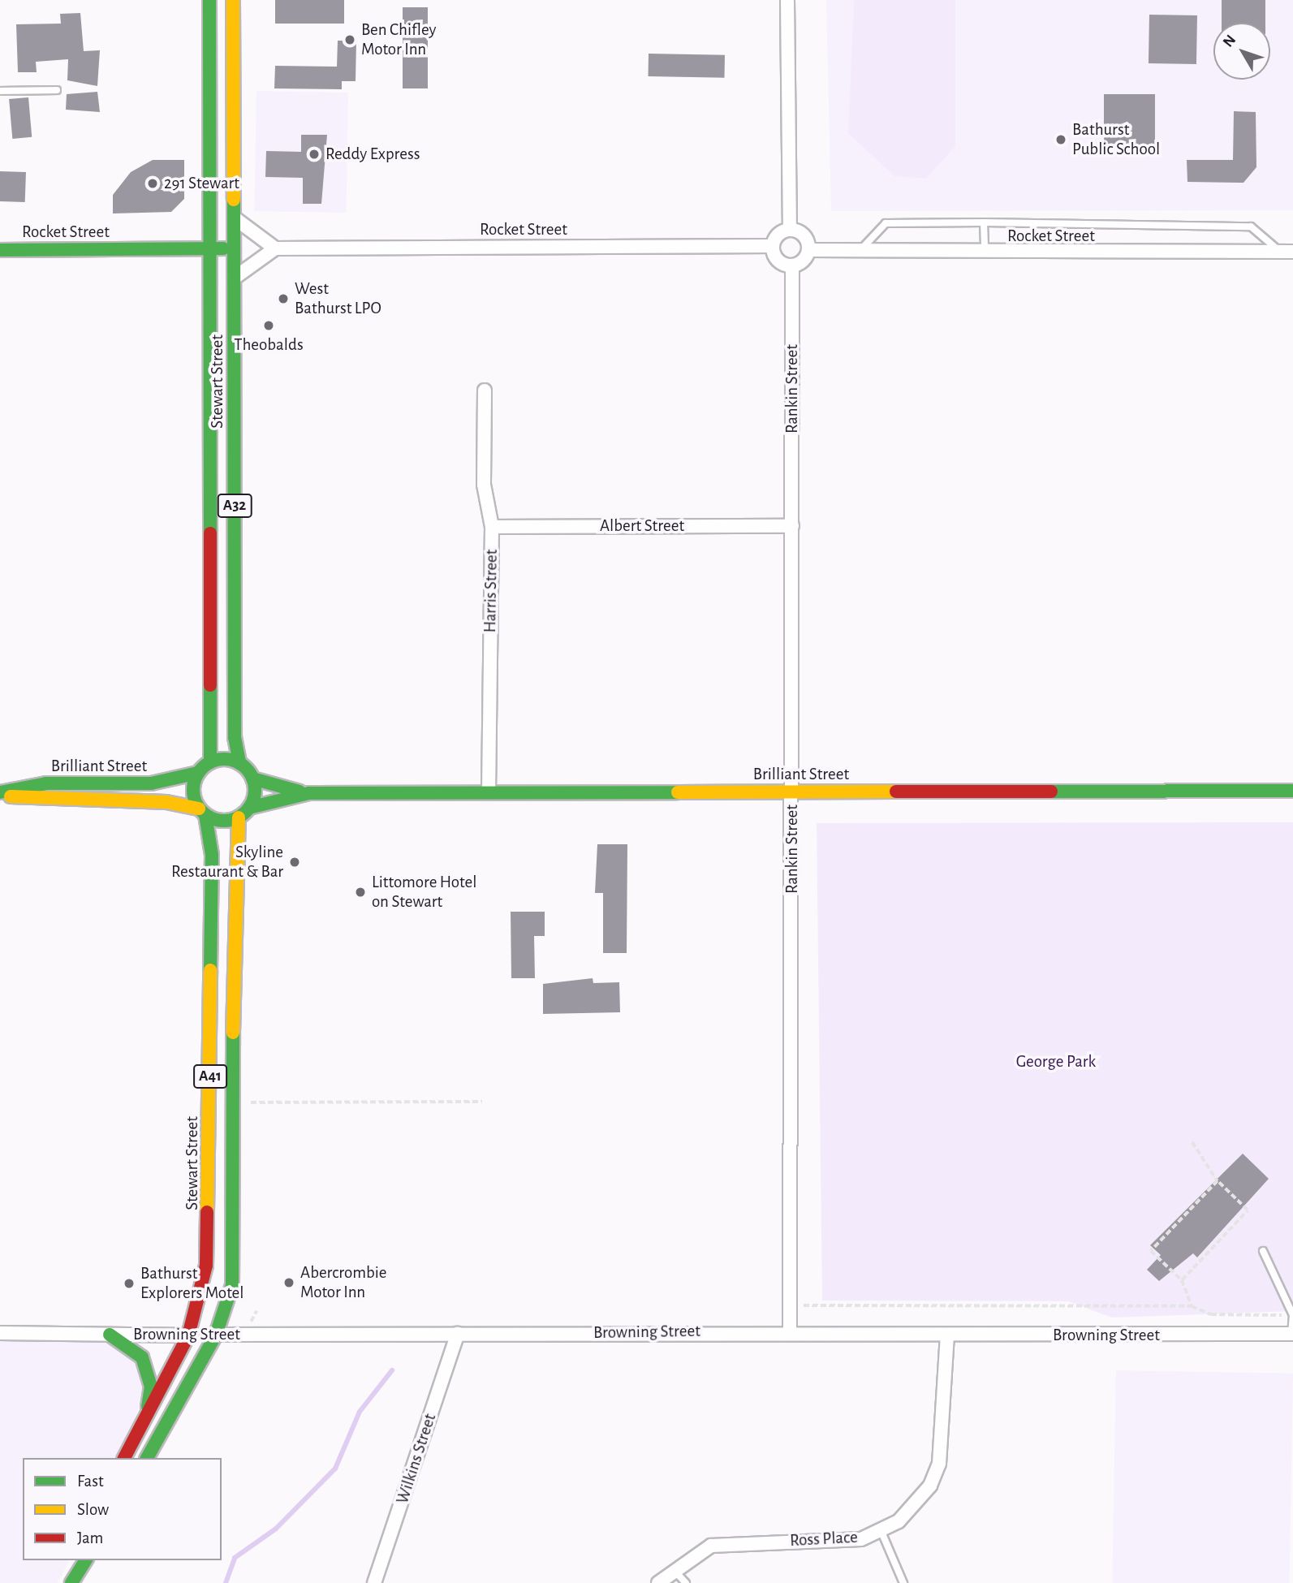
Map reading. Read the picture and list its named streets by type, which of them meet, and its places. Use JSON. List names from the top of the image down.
{
  "streets": {
    "main road": [
      "Rocket Street",
      "Stewart Street",
      "A32",
      "Brilliant Street",
      "A41"
    ],
    "street": [
      "Rankin Street",
      "Albert Street",
      "Harris Street",
      "Browning Street",
      "Wilkins Street",
      "Ross Place"
    ]
  },
  "crossings": [
    ["Rocket Street", "Stewart Street"],
    ["Rocket Street", "Rankin Street"],
    ["Stewart Street", "Brilliant Street"],
    ["Stewart Street", "A41"],
    ["Stewart Street", "Browning Street"],
    ["Rankin Street", "Albert Street"],
    ["Rankin Street", "Brilliant Street"],
    ["Rankin Street", "Browning Street"],
    ["Albert Street", "Harris Street"],
    ["Harris Street", "Brilliant Street"],
    ["Brilliant Street", "A41"],
    ["A41", "Browning Street"],
    ["Browning Street", "Wilkins Street"],
    ["Browning Street", "Ross Place"]
  ],
  "parks": ["George Park"],
  "places": [
    "Ben Chifley Motor Inn",
    "Bathurst Public School",
    "Reddy Express",
    "291 Stewart",
    "West Bathurst LPO",
    "Theobalds",
    "Skyline Restaurant & Bar",
    "Littomore Hotel on Stewart",
    "Abercrombie Motor Inn",
    "Bathurst Explorers Motel"
  ],
  "legend": ["Fast", "Slow", "Jam"],
  "north": "top left"
}
